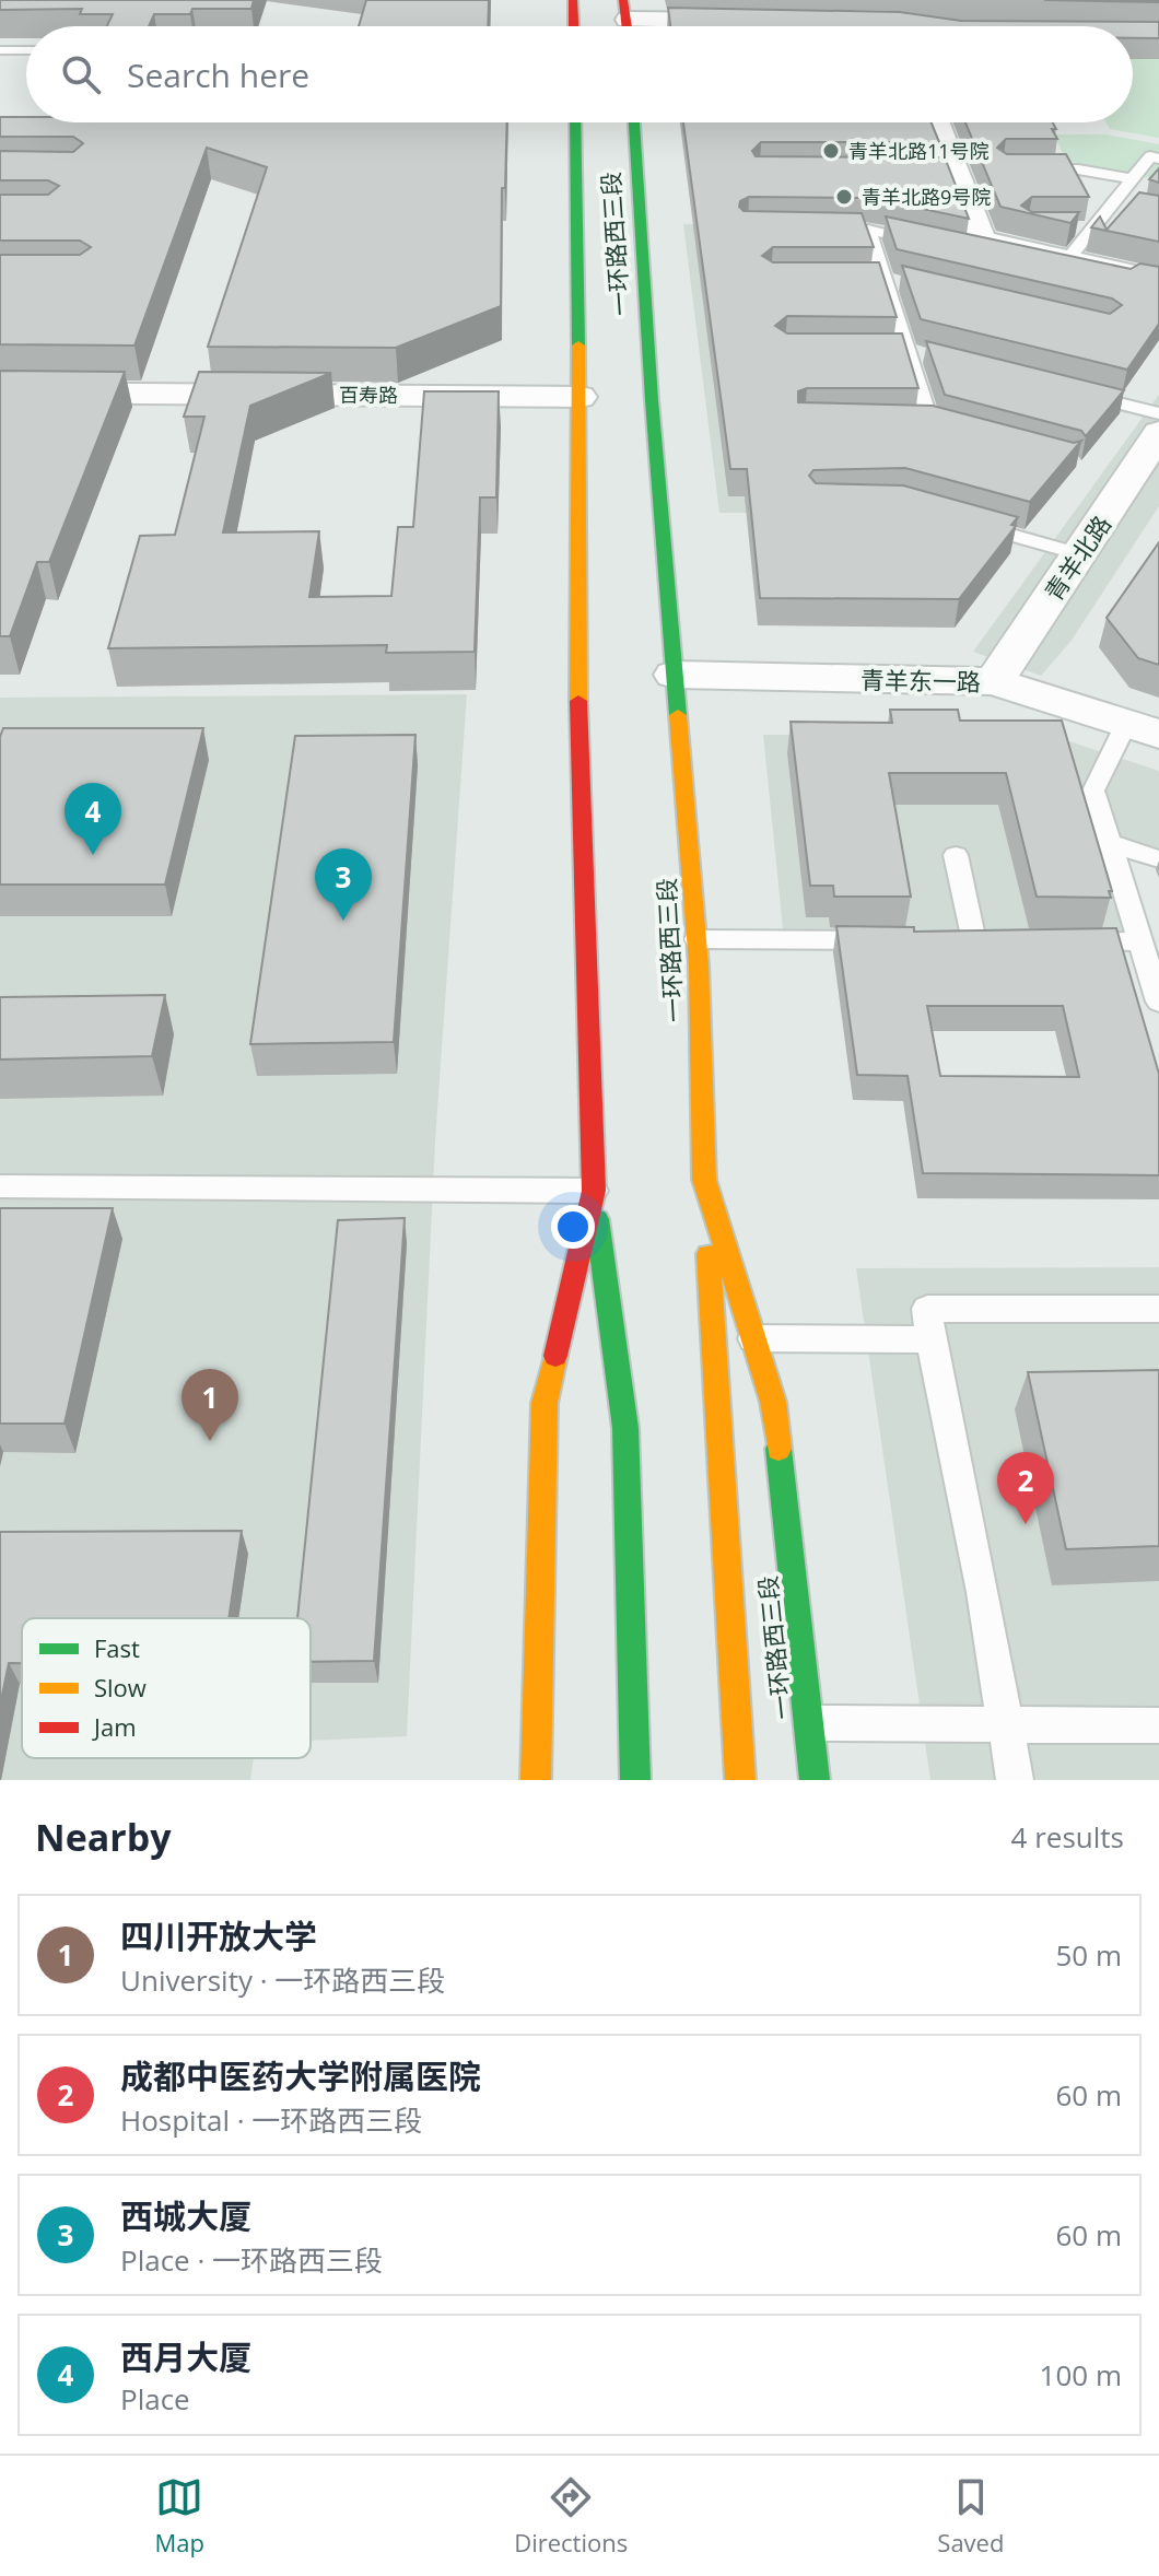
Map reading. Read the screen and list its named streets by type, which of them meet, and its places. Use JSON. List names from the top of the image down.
{
  "streets": {
    "main road": ["一环路西三段"],
    "street": ["百寿路", "青羊北路", "青羊东一路"]
  },
  "crossings": [
    ["一环路西三段", "百寿路"],
    ["一环路西三段", "青羊东一路"],
    ["青羊北路", "青羊东一路"]
  ],
  "places": ["青羊北路11号院", "青羊北路9号院"],
  "legend": ["Fast", "Slow", "Jam"],
  "page": {
    "search": "Search here",
    "pins": [
      "4",
      "3",
      "1",
      "2"
    ],
    "heading": ["Nearby", "4 results"],
    "list": [
      {
        "mark": "1",
        "name": "四川开放大学",
        "note": "University · 一环路西三段",
        "value": "50 m"
      },
      {
        "mark": "2",
        "name": "成都中医药大学附属医院",
        "note": "Hospital · 一环路西三段",
        "value": "60 m"
      },
      {
        "mark": "3",
        "name": "西城大厦",
        "note": "Place · 一环路西三段",
        "value": "60 m"
      },
      {
        "mark": "4",
        "name": "西月大厦",
        "note": "Place",
        "value": "100 m"
      }
    ],
    "nav": ["Map", "Directions", "Saved"]
  }
}
